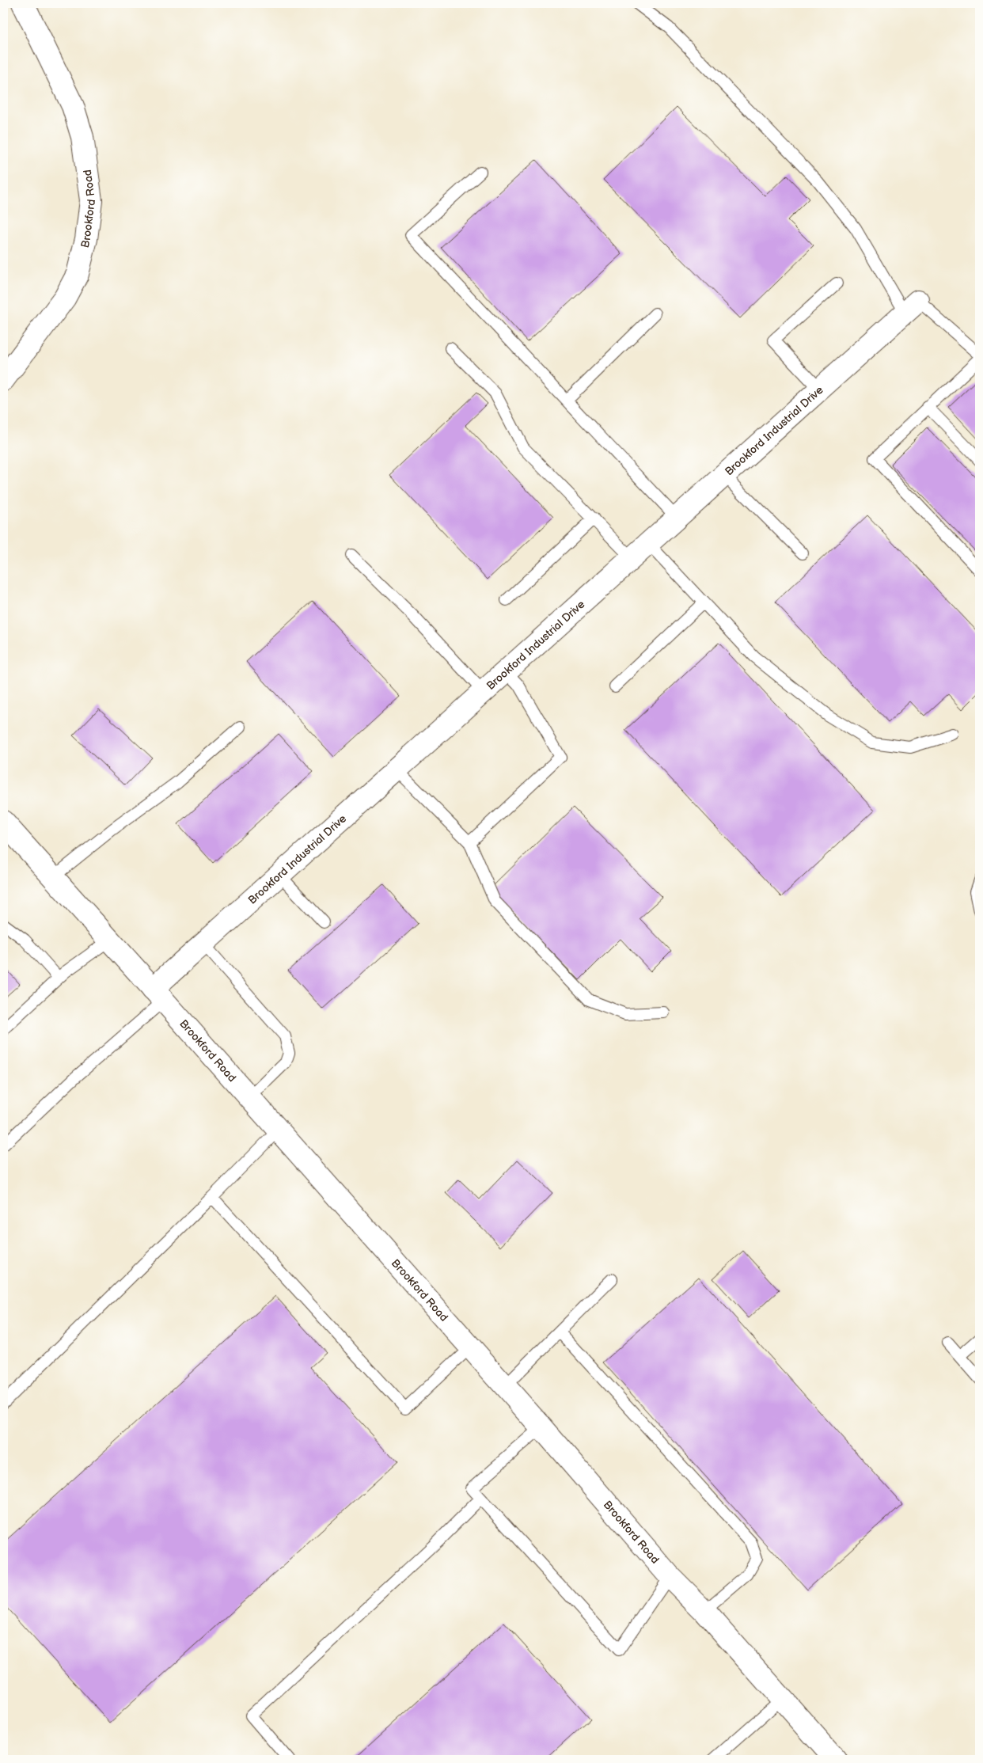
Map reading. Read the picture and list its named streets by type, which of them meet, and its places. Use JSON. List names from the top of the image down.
{
  "streets": {
    "street": ["Brookford Road", "Brookford Industrial Drive"]
  },
  "crossings": [
    ["Brookford Road", "Brookford Industrial Drive"]
  ]
}
